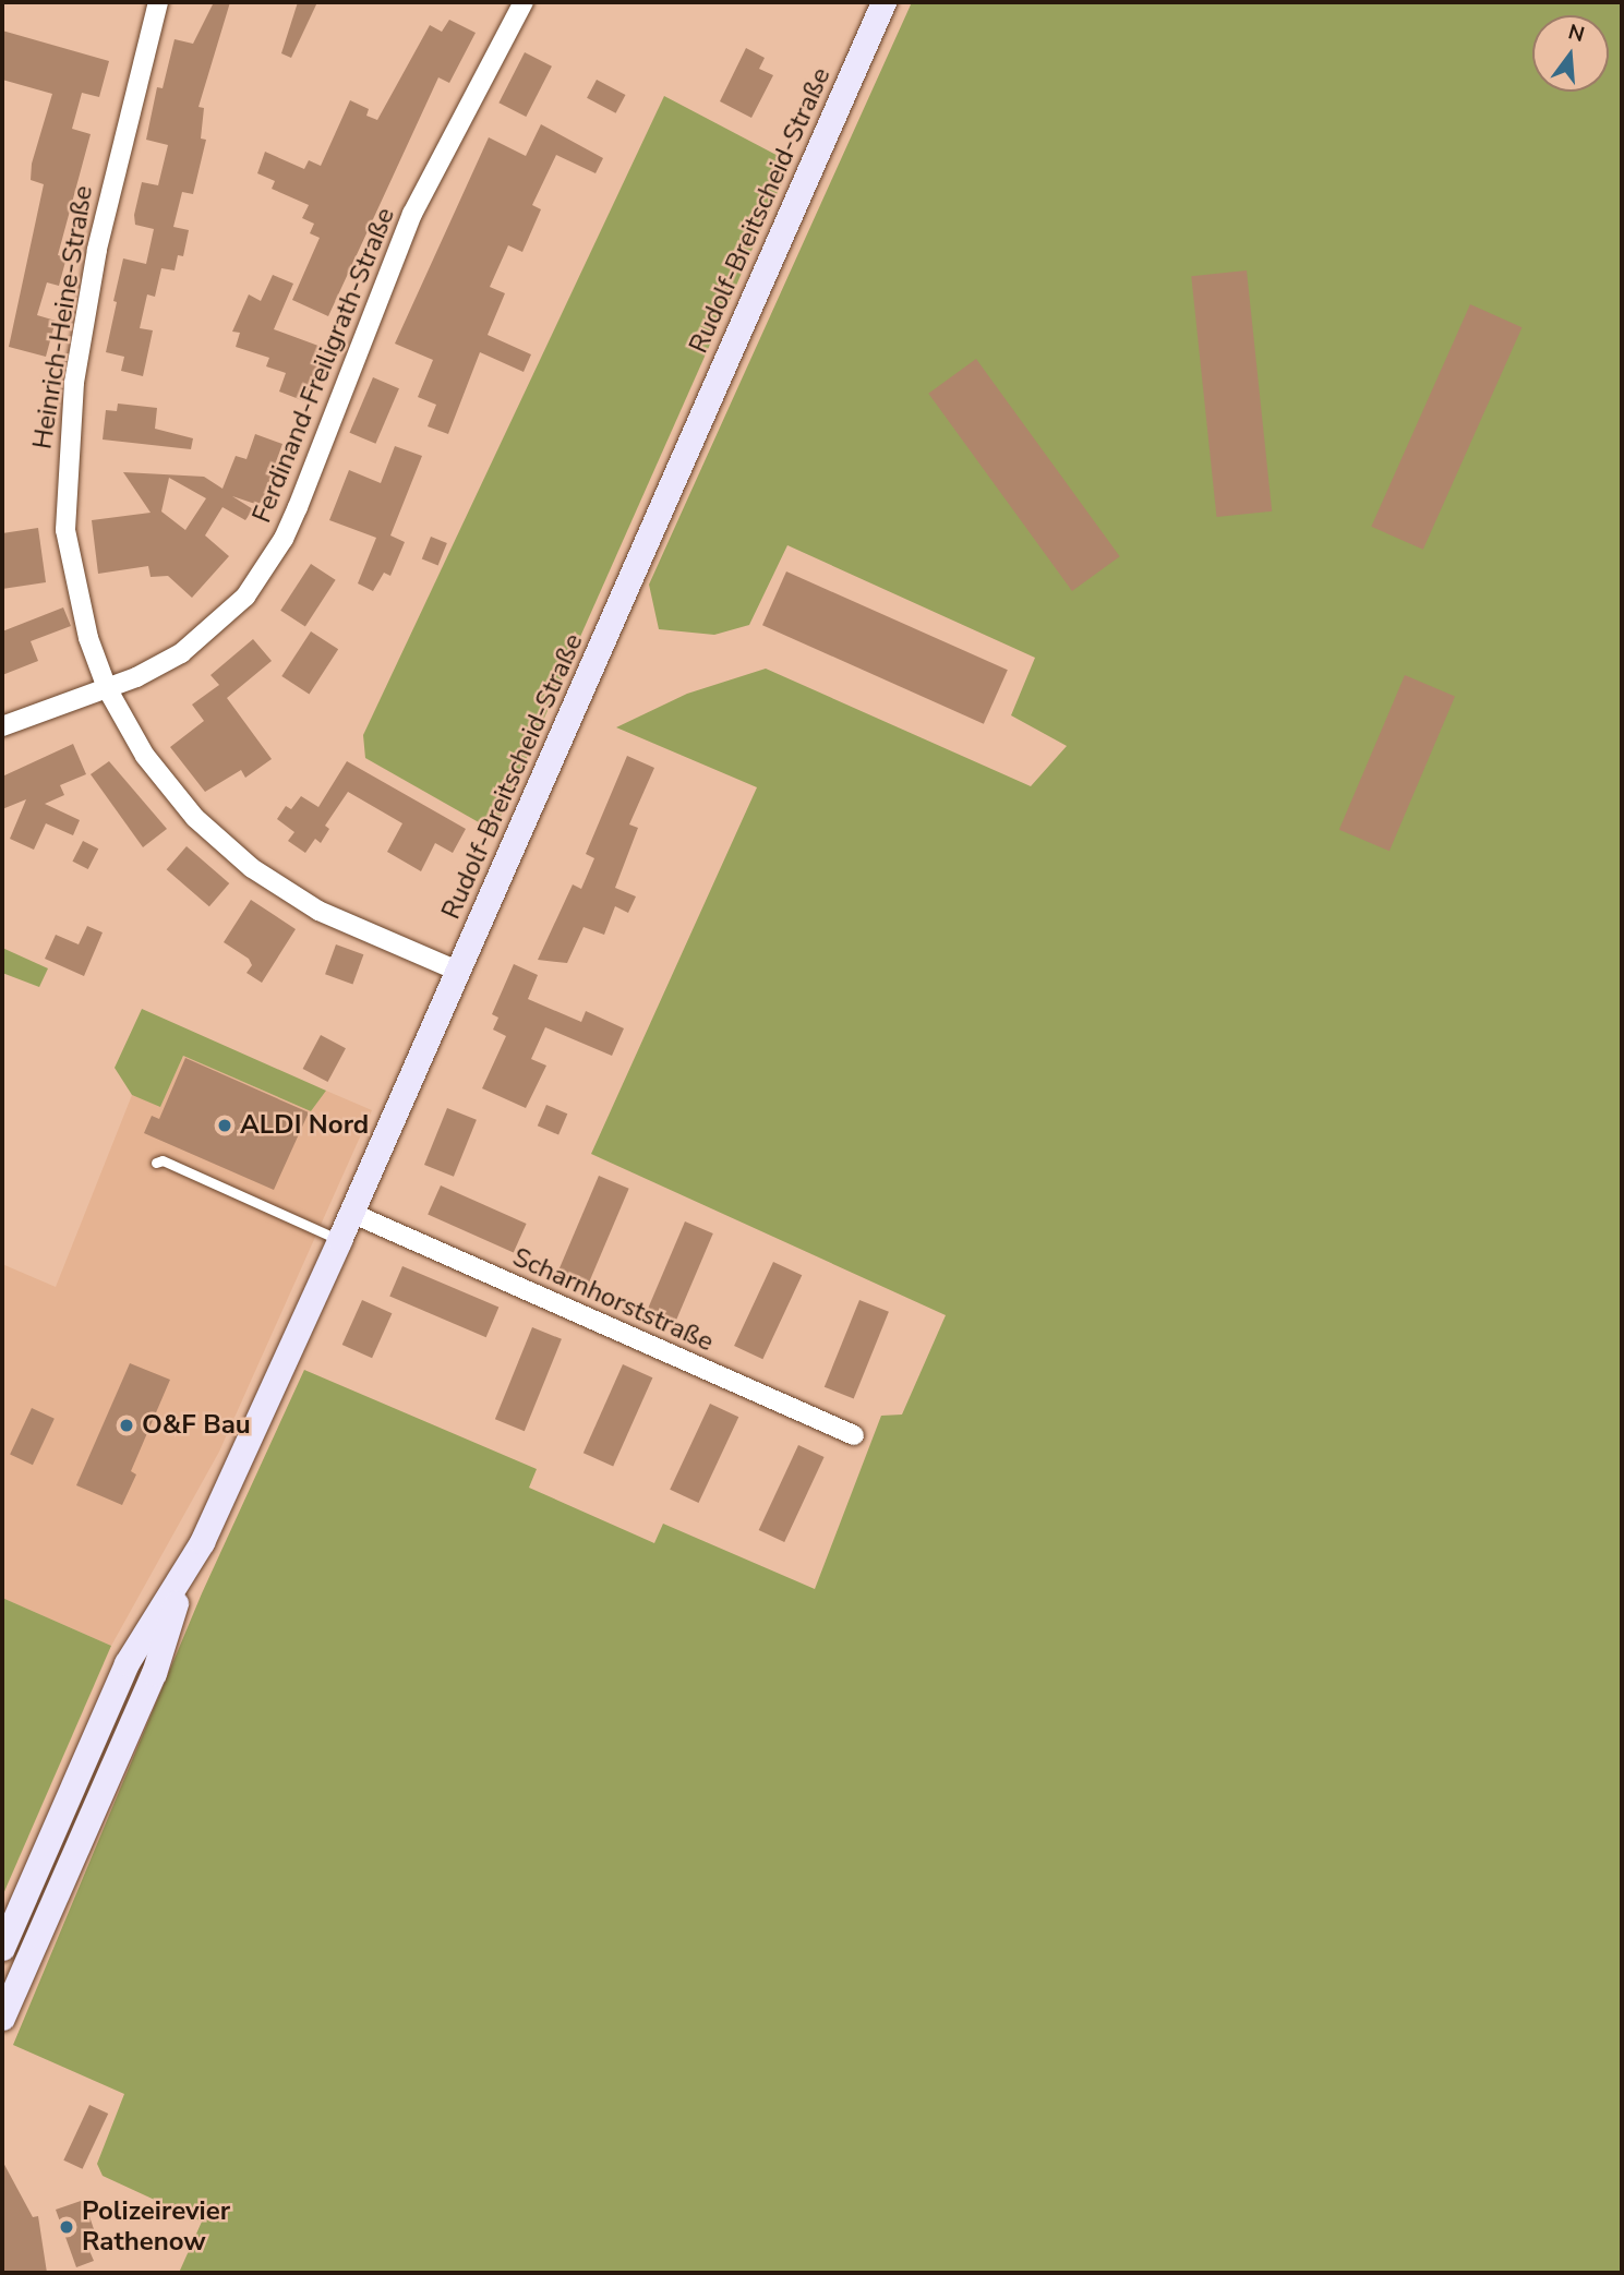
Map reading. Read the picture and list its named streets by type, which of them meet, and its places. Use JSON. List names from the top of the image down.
{
  "streets": {
    "street": [
      "Rudolf-Breitscheid-Straße",
      "Heinrich-Heine-Straße",
      "Ferdinand-Freiligrath-Straße",
      "Scharnhorststraße"
    ]
  },
  "crossings": [
    ["Rudolf-Breitscheid-Straße", "Heinrich-Heine-Straße"],
    ["Rudolf-Breitscheid-Straße", "Scharnhorststraße"],
    ["Heinrich-Heine-Straße", "Ferdinand-Freiligrath-Straße"]
  ],
  "places": ["ALDI Nord", "O&F Bau", "Polizeirevier Rathenow"],
  "north": "top"
}
